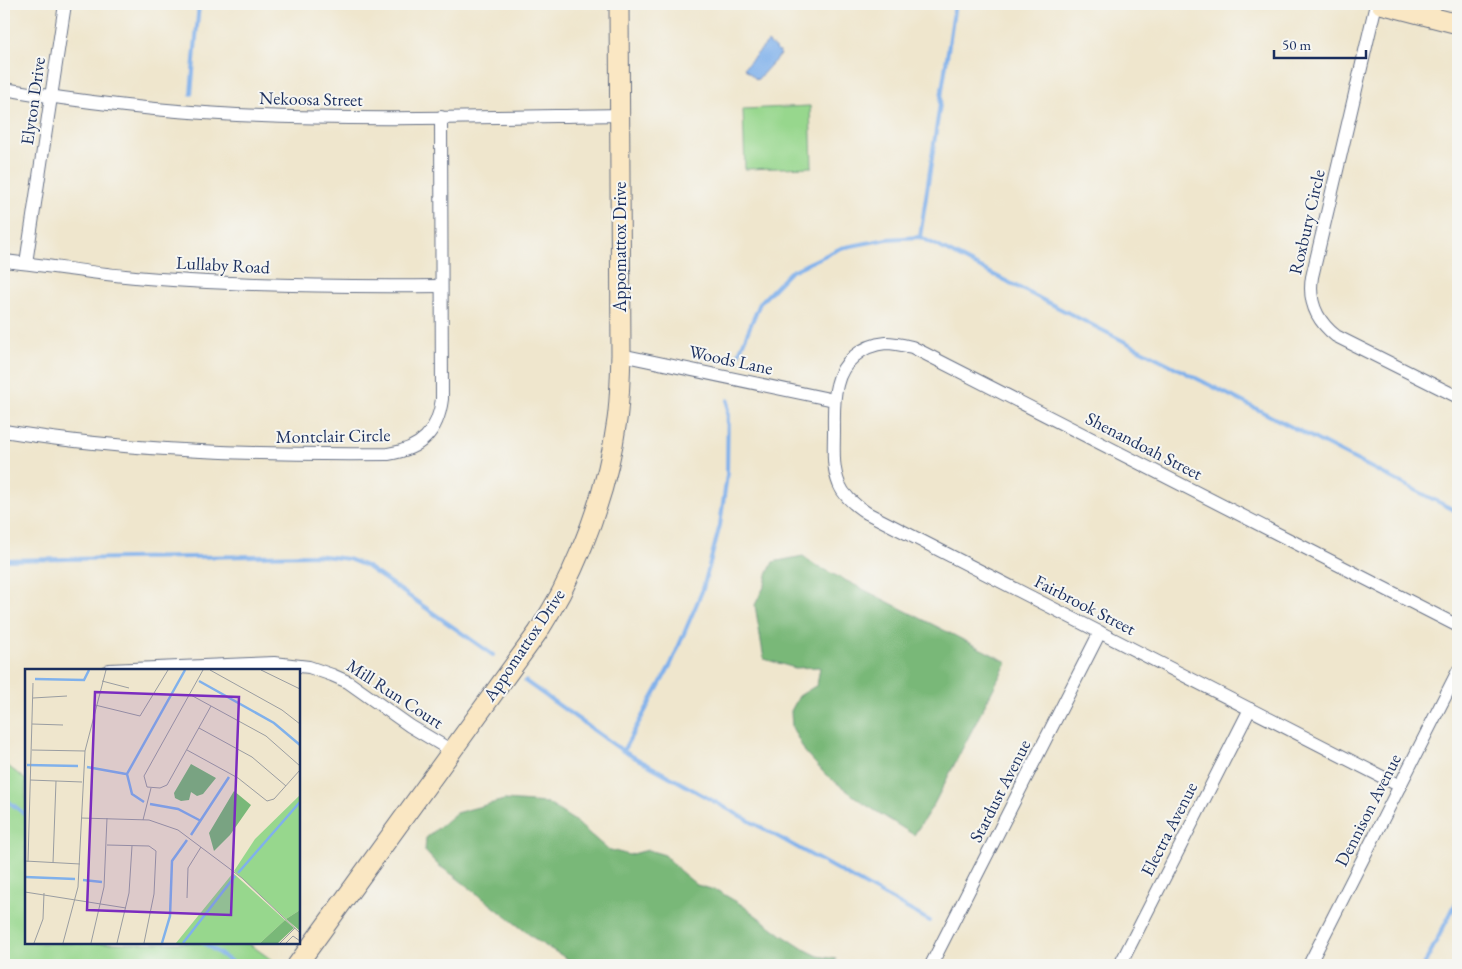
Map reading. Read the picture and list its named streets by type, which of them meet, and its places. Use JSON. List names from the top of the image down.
{
  "streets": {
    "street": [
      "Nekoosa Street",
      "Elyton Drive",
      "Roxbury Circle",
      "Appomattox Drive",
      "Lullaby Road",
      "Woods Lane",
      "Montclair Circle",
      "Shenandoah Street",
      "Fairbrook Street",
      "Mill Run Court",
      "Stardust Avenue",
      "Dennison Avenue",
      "Electra Avenue"
    ]
  },
  "crossings": [
    ["Nekoosa Street", "Elyton Drive"],
    ["Nekoosa Street", "Appomattox Drive"],
    ["Nekoosa Street", "Montclair Circle"],
    ["Elyton Drive", "Lullaby Road"],
    ["Appomattox Drive", "Woods Lane"],
    ["Appomattox Drive", "Mill Run Court"],
    ["Lullaby Road", "Montclair Circle"],
    ["Woods Lane", "Shenandoah Street"],
    ["Woods Lane", "Fairbrook Street"],
    ["Shenandoah Street", "Fairbrook Street"],
    ["Fairbrook Street", "Stardust Avenue"],
    ["Fairbrook Street", "Dennison Avenue"],
    ["Fairbrook Street", "Electra Avenue"]
  ],
  "scale_bar": "50 m"
}
